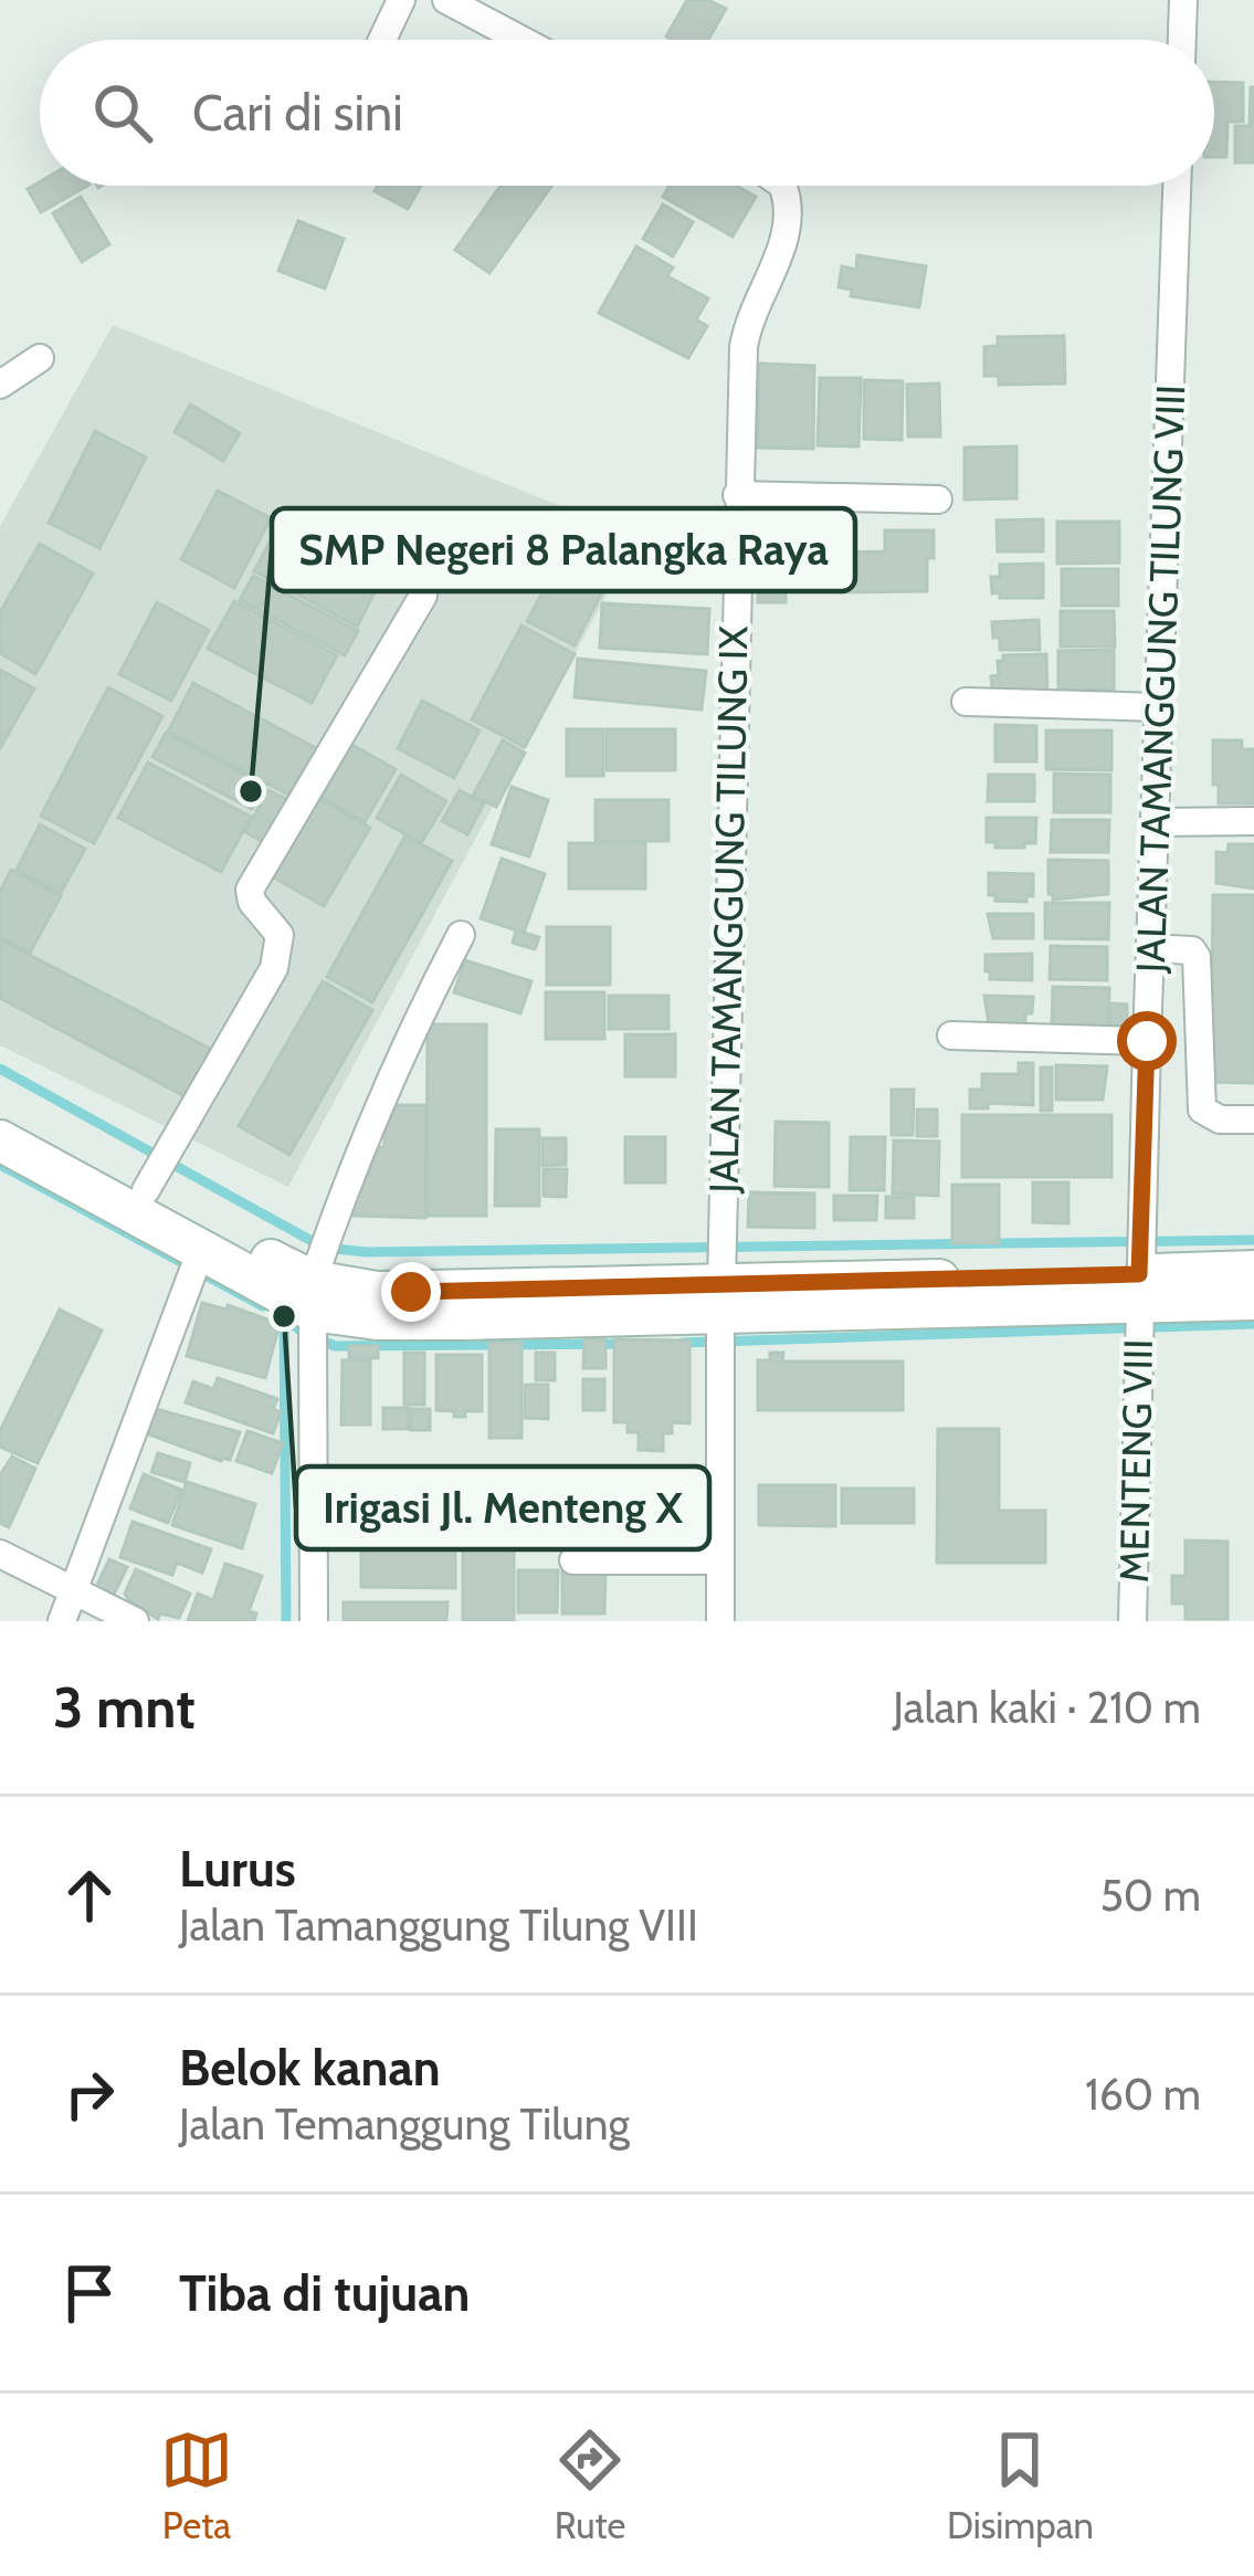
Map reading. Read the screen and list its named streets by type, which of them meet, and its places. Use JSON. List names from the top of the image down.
{
  "streets": {
    "street": ["JALAN TAMANGGUNG TILUNG VIII", "JALAN TAMANGGUNG TILUNG IX", "MENTENG VIII"]
  },
  "crossings": [
    ["JALAN TAMANGGUNG TILUNG VIII", "MENTENG VIII"]
  ],
  "places": ["SMP Negeri 8 Palangka Raya", "Irigasi Jl. Menteng X"],
  "page": {
    "search": "Cari di sini",
    "heading": ["3 mnt", "Jalan kaki · 210 m"],
    "list": [
      ["Lurus", "Jalan Tamanggung Tilung VIII", "50 m"],
      ["Belok kanan", "Jalan Temanggung Tilung", "160 m"],
      "Tiba di tujuan"
    ],
    "nav": ["Peta", "Rute", "Disimpan"]
  }
}
